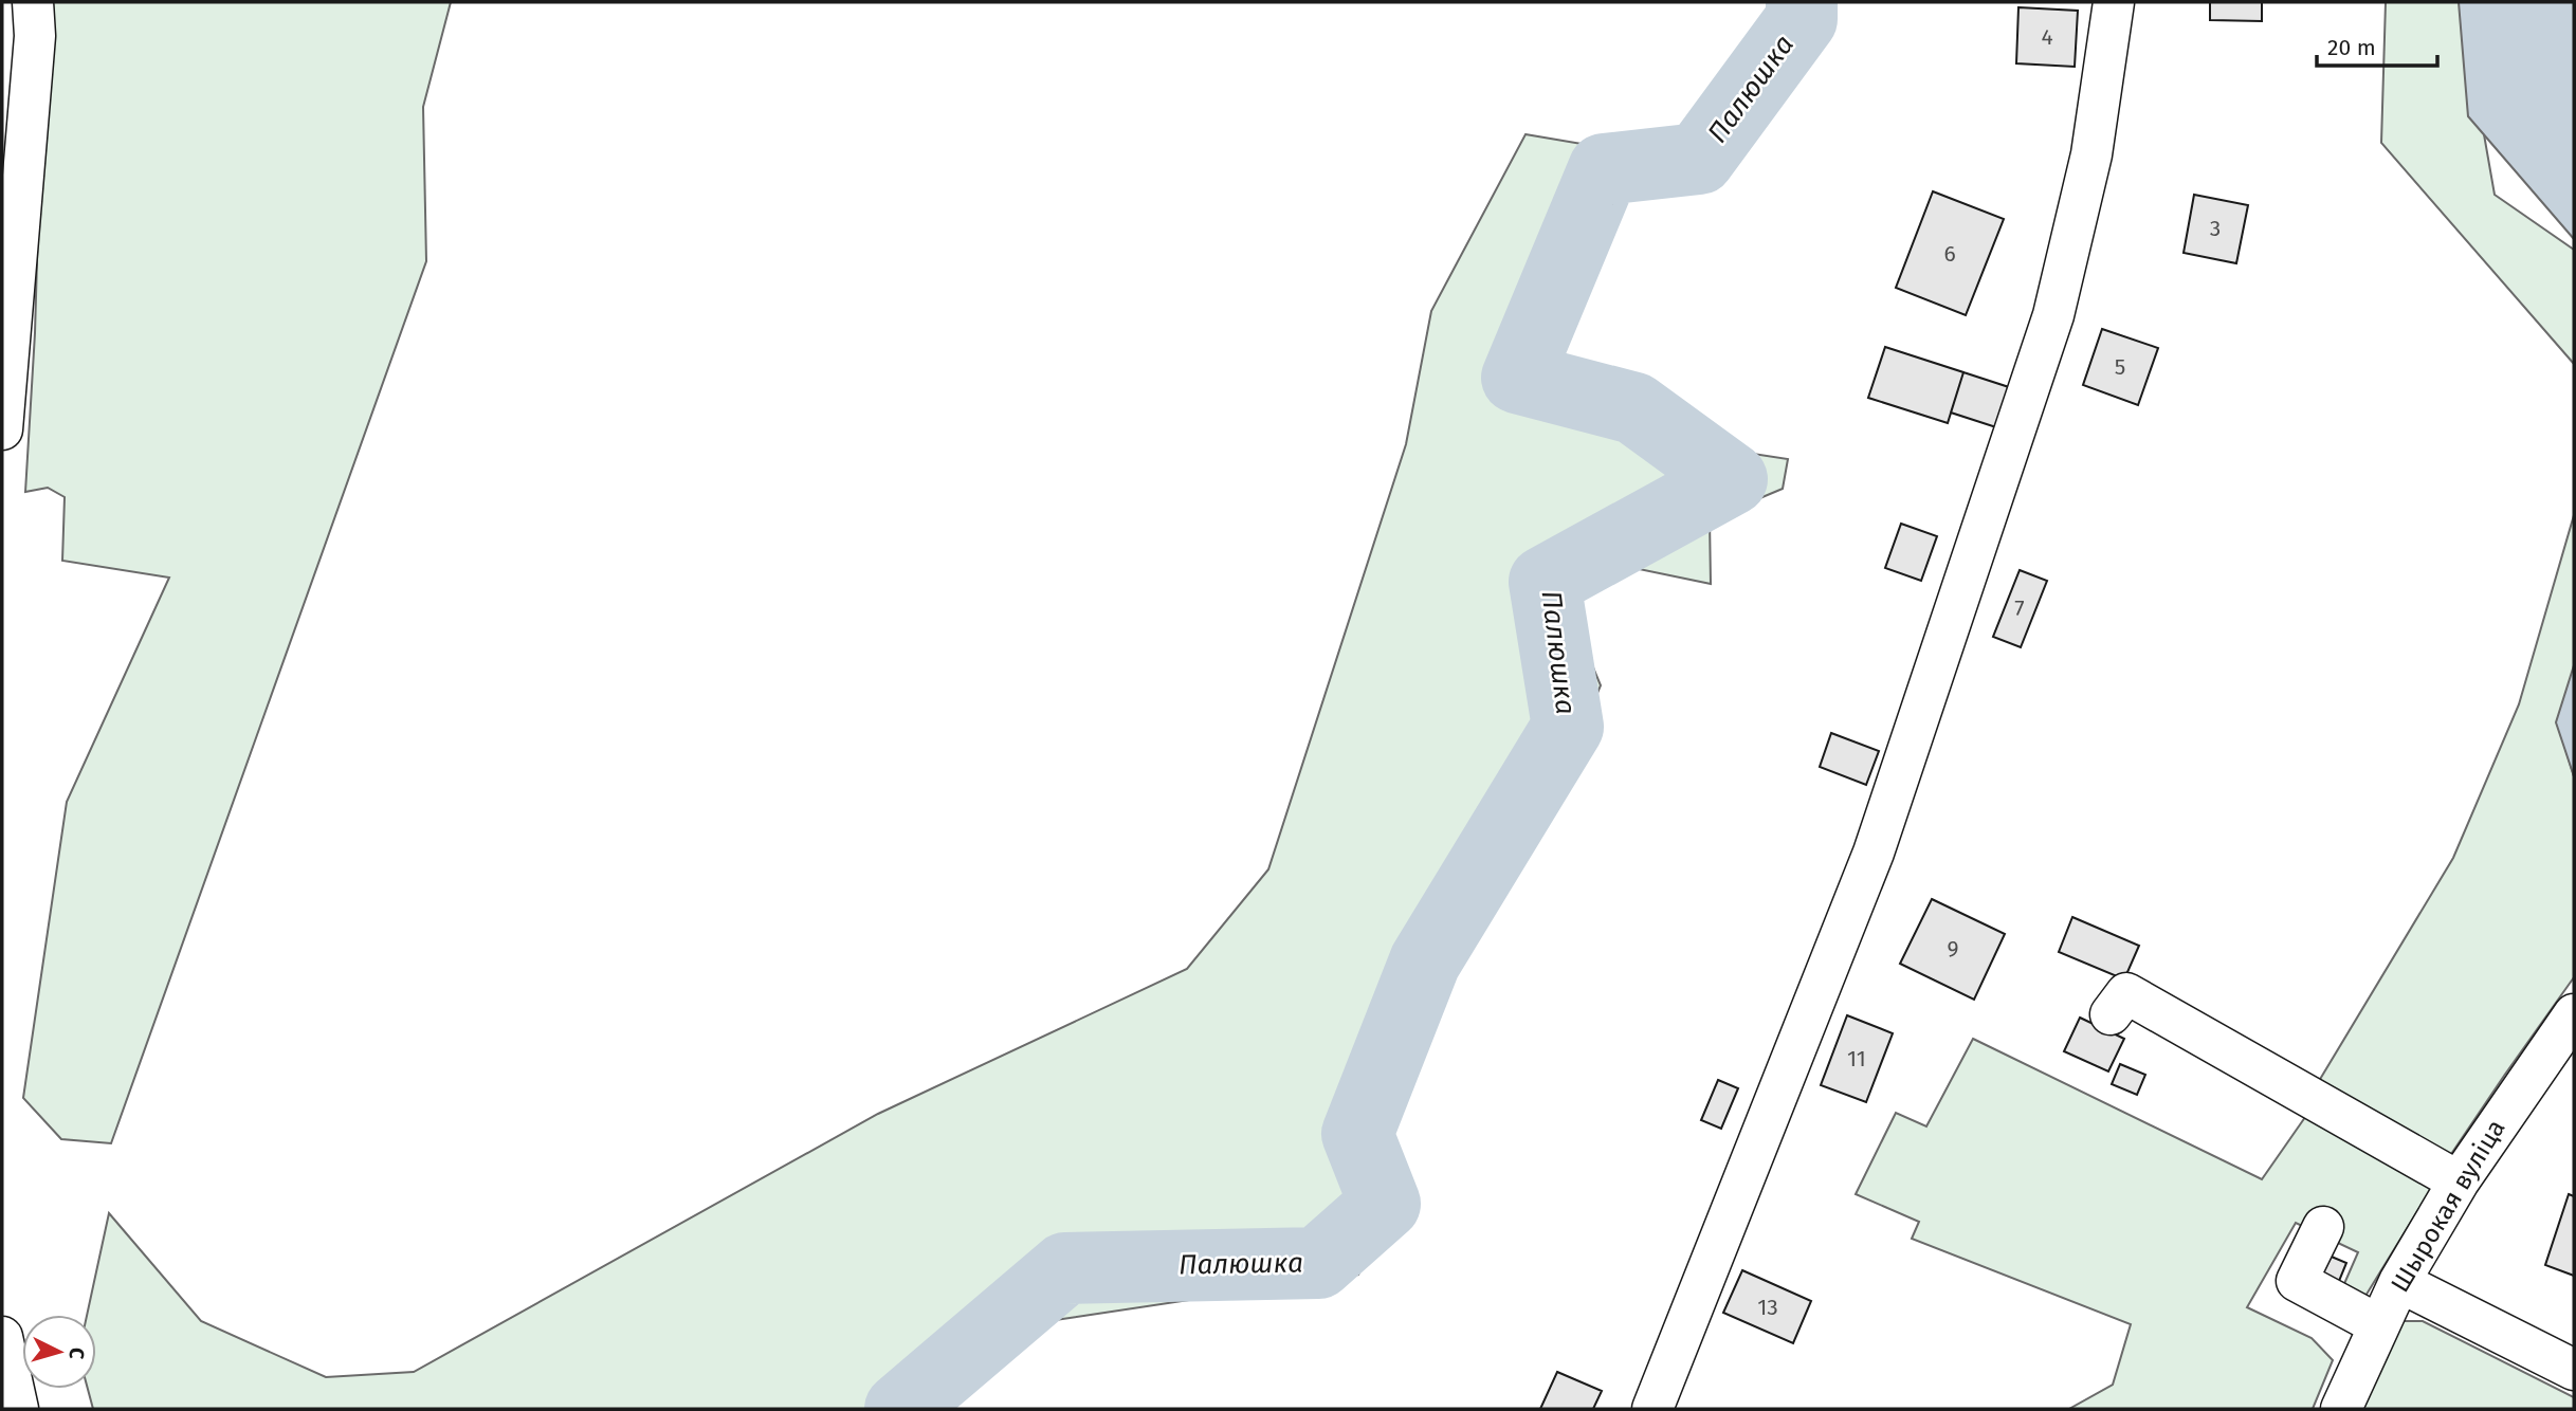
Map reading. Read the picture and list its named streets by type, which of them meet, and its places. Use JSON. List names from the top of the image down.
{
  "streets": {
    "street": ["Шырокая вуліца"]
  },
  "water": ["Палюшка"],
  "house_numbers": [
    "4",
    "3",
    "6",
    "5",
    "7",
    "9",
    "11",
    "13"
  ],
  "scale_bar": "20 m",
  "north": "right"
}
